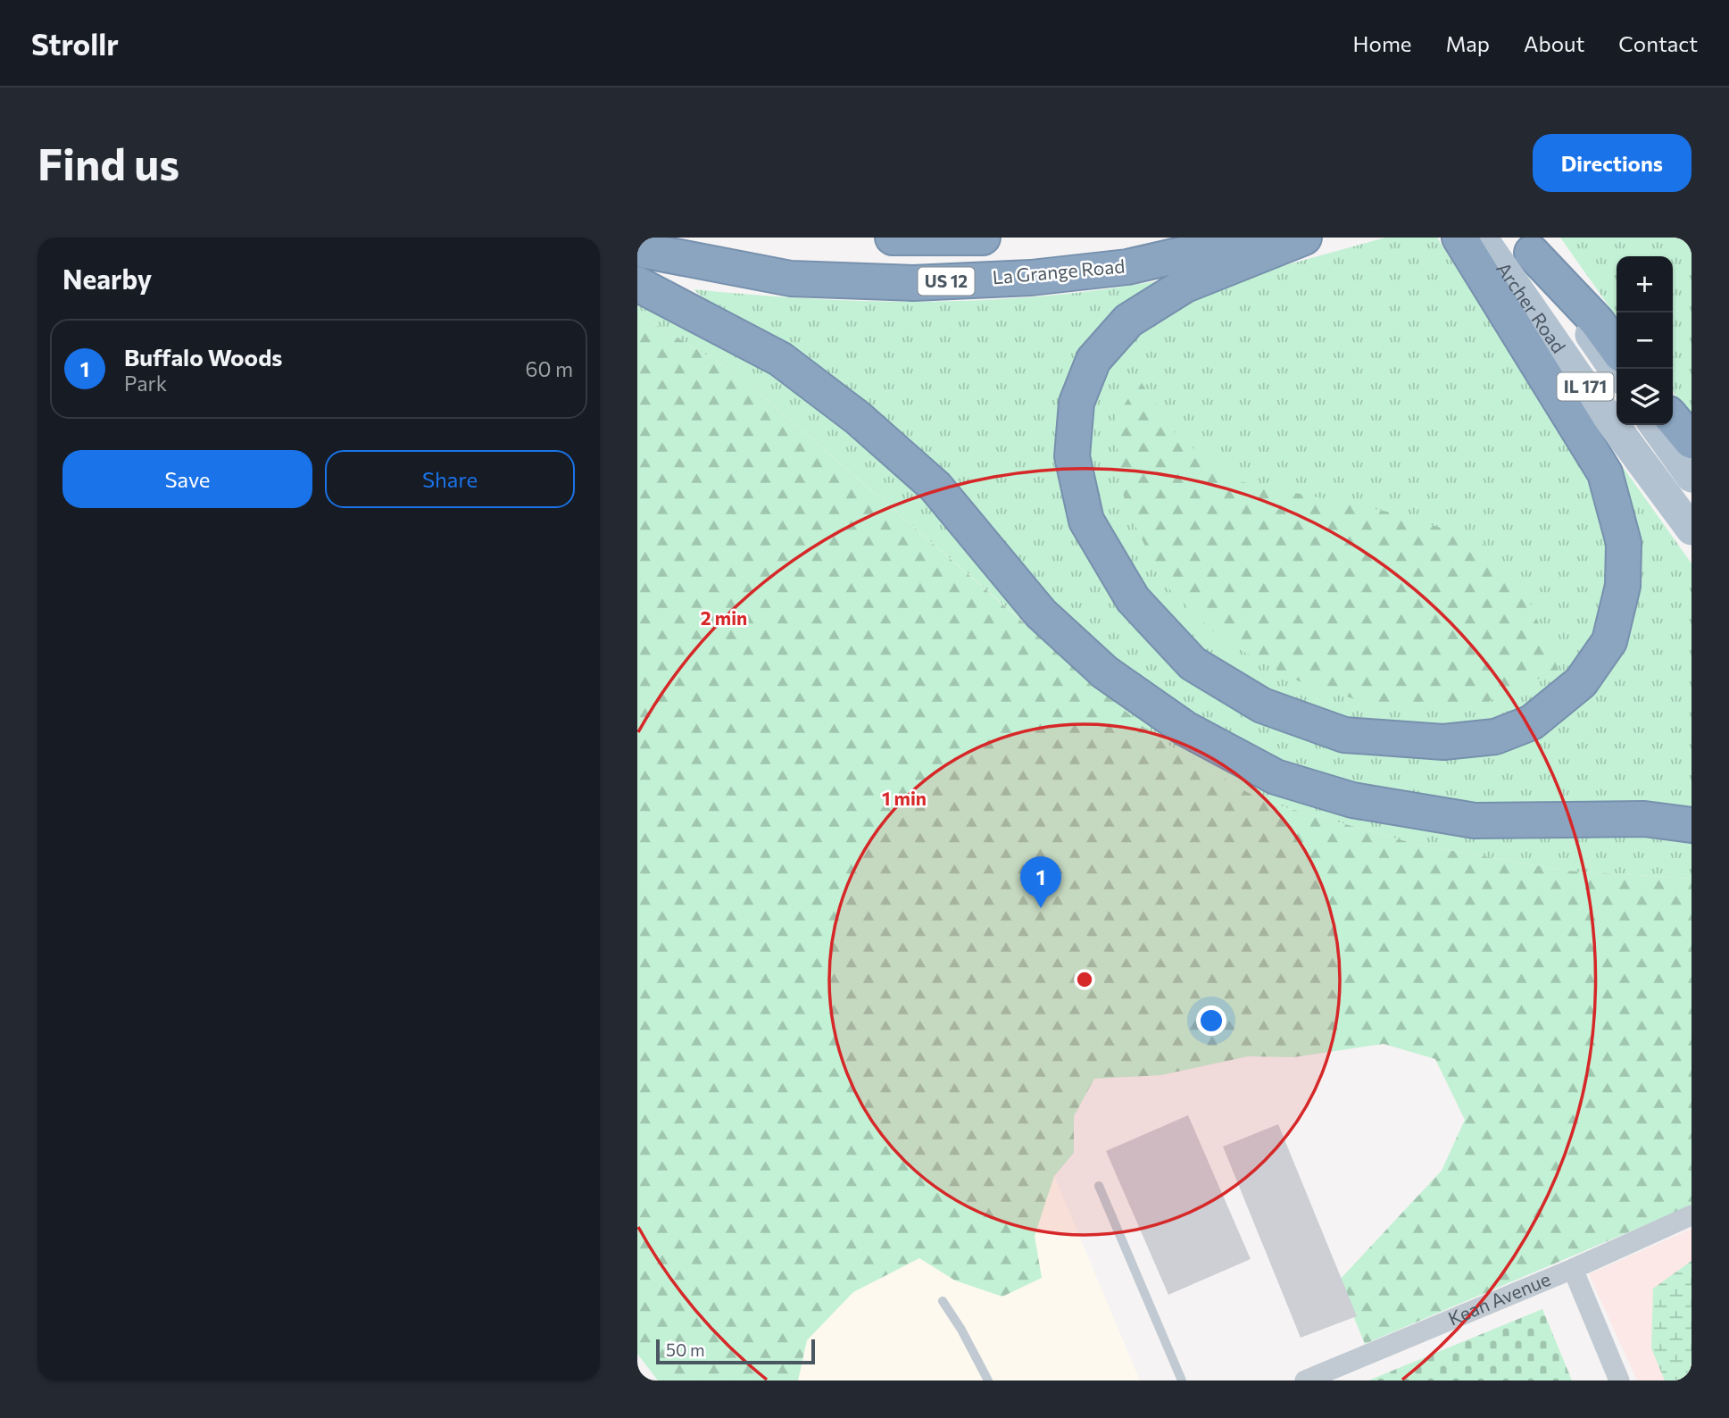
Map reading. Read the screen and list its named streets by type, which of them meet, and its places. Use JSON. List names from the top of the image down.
{
  "streets": {
    "highway": ["La Grange Road", "US 12"],
    "main road": ["Archer Road", "IL 171"],
    "street": ["Kean Avenue"]
  },
  "scale_bar": "50 m",
  "page": {
    "header": "Strollr",
    "nav": [
      "Home",
      "Map",
      "About",
      "Contact"
    ],
    "buttons": [
      "Directions",
      ["Save", "Share"]
    ],
    "title": "Find us",
    "heading": "Nearby",
    "map_buttons": ["+", "−"],
    "list": [
      {
        "mark": "1",
        "name": "Buffalo Woods",
        "note": "Park",
        "value": "60 m"
      }
    ],
    "pins": "1",
    "scale": "50 m"
  },
  "rings": ["2 min", "1 min"]
}
